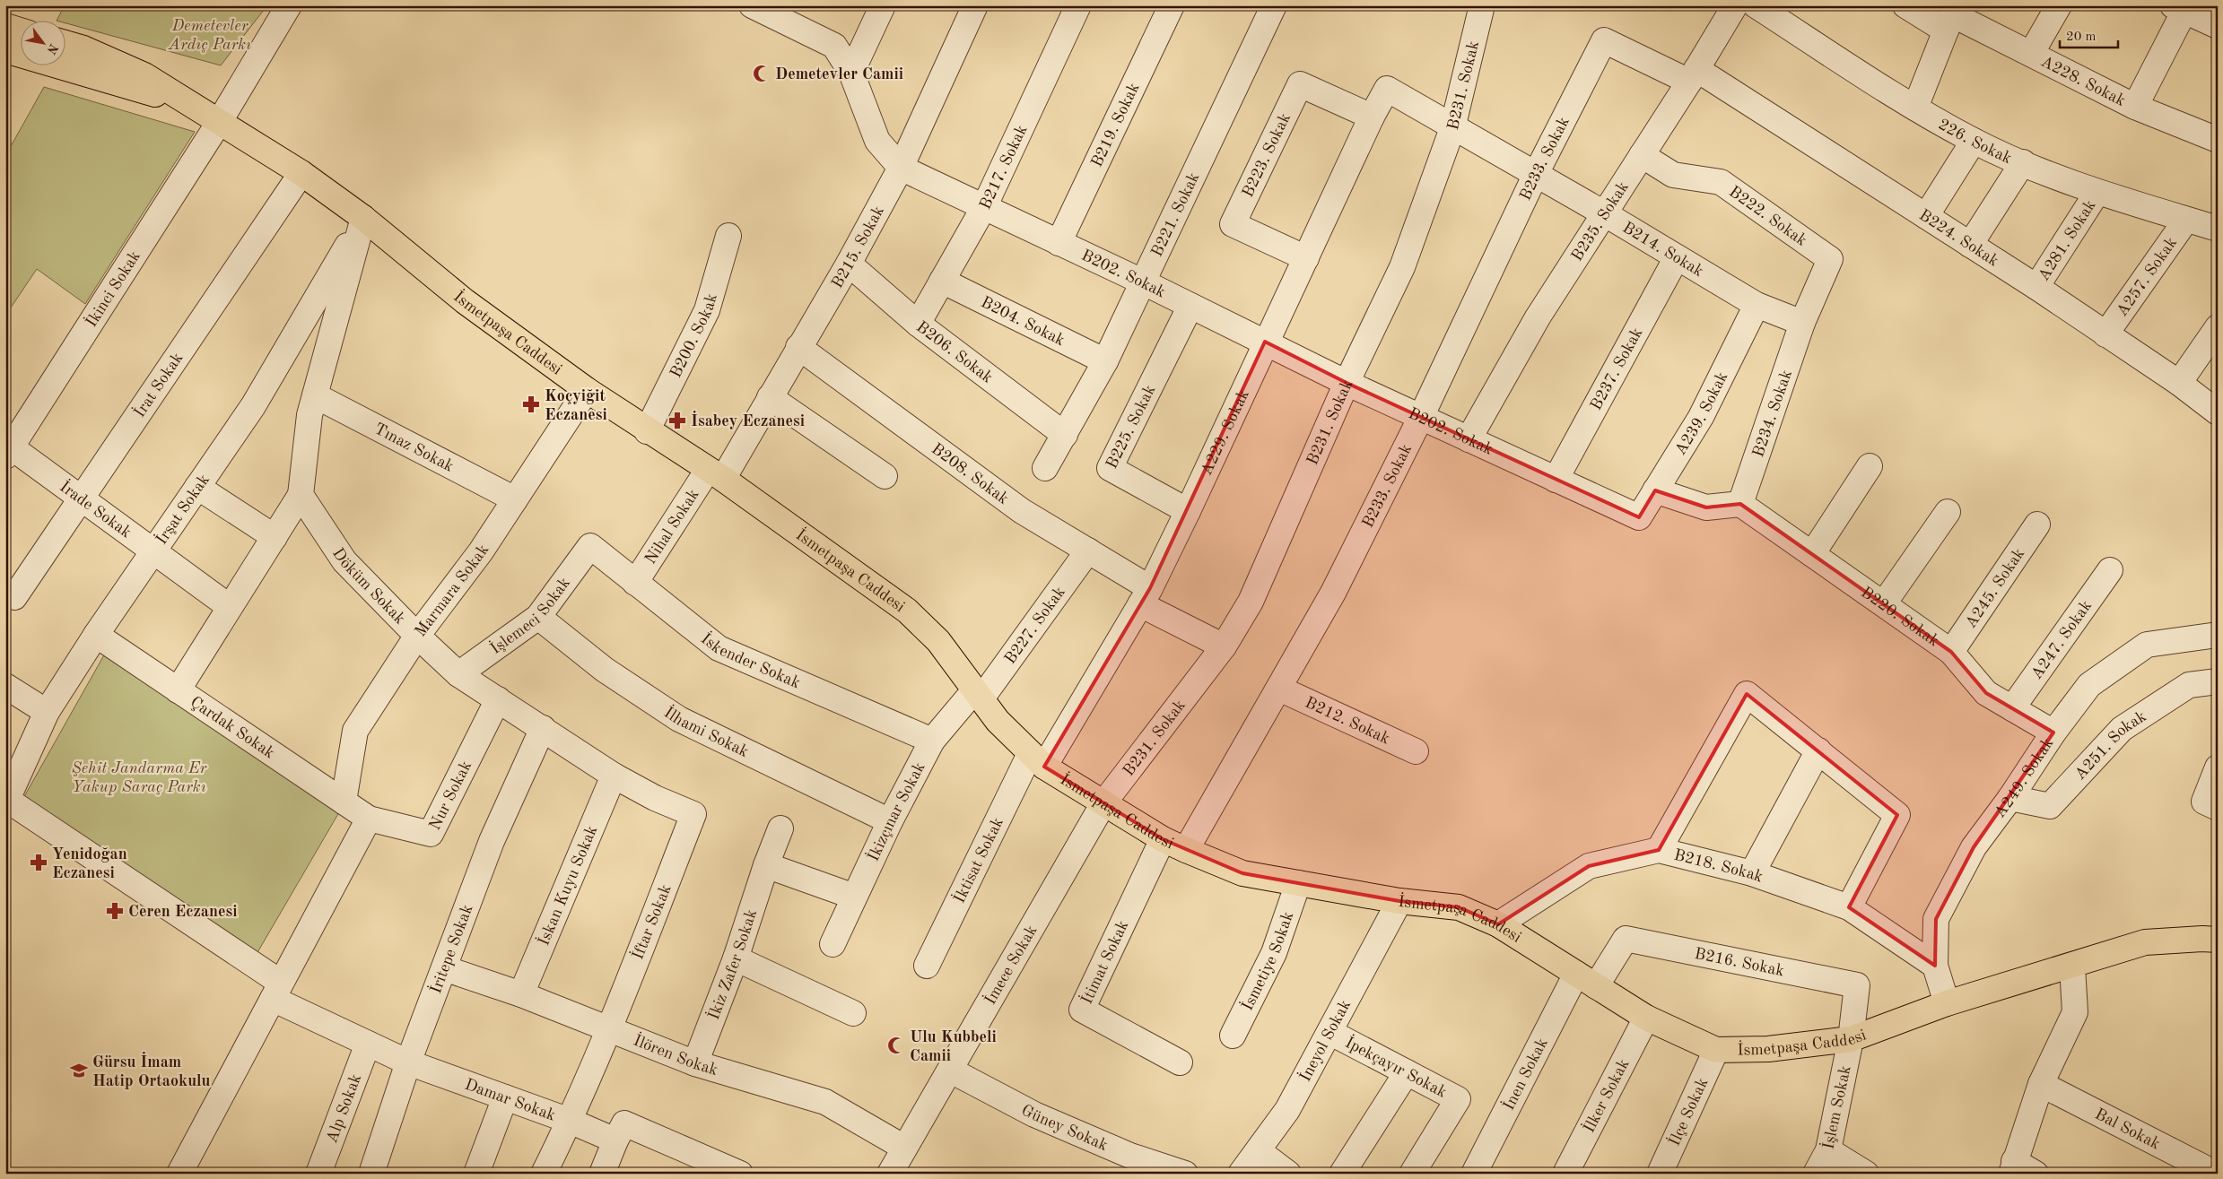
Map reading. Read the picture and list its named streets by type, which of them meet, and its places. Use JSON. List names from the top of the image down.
{
  "streets": {
    "main road": ["İsmetpaşa Caddesi"],
    "street": [
      "A228. Sokak",
      "B231. Sokak",
      "B219. Sokak",
      "226. Sokak",
      "B223. Sokak",
      "B233. Sokak",
      "B217. Sokak",
      "B221. Sokak",
      "B222. Sokak",
      "B235. Sokak",
      "B224. Sokak",
      "A281. Sokak",
      "B215. Sokak",
      "B214. Sokak",
      "B202. Sokak",
      "A257. Sokak",
      "İkinci Sokak",
      "B204. Sokak",
      "B200. Sokak",
      "B206. Sokak",
      "B237. Sokak",
      "İrat Sokak",
      "A239. Sokak",
      "B234. Sokak",
      "B225. Sokak",
      "A229. Sokak",
      "Tınaz Sokak",
      "B208. Sokak",
      "İrade Sokak",
      "İrşat Sokak",
      "Nihal Sokak",
      "Döküm Sokak",
      "A245. Sokak",
      "Marmara Sokak",
      "İşlemeci Sokak",
      "B220. Sokak",
      "B227. Sokak",
      "A247. Sokak",
      "İskender Sokak",
      "B212. Sokak",
      "Çardak Sokak",
      "İlhami Sokak",
      "A251. Sokak",
      "A249. Sokak",
      "Nur Sokak",
      "İkizçınar Sokak",
      "İktisat Sokak",
      "B218. Sokak",
      "İskan Kuyu Sokak",
      "İftar Sokak",
      "İritepe Sokak",
      "İsmetiye Sokak",
      "İtimat Sokak",
      "B216. Sokak",
      "İkiz Zafer Sokak",
      "İmece Sokak",
      "İneyol Sokak",
      "İlören Sokak",
      "İpekçayır Sokak",
      "İnen Sokak",
      "İlker Sokak",
      "Damar Sokak",
      "İşlem Sokak",
      "Alp Sokak",
      "İlçe Sokak",
      "Güney Sokak",
      "Bal Sokak"
    ]
  },
  "crossings": [
    ["B231. Sokak", "B214. Sokak"],
    ["B231. Sokak", "B202. Sokak"],
    ["B231. Sokak", "İsmetpaşa Caddesi"],
    ["B231. Sokak", "B208. Sokak"],
    ["B231. Sokak", "İmece Sokak"],
    ["B219. Sokak", "B202. Sokak"],
    ["226. Sokak", "A281. Sokak"],
    ["226. Sokak", "A257. Sokak"],
    ["B223. Sokak", "A229. Sokak"],
    ["B233. Sokak", "B224. Sokak"],
    ["B233. Sokak", "B214. Sokak"],
    ["B233. Sokak", "B202. Sokak"],
    ["B233. Sokak", "İsmetpaşa Caddesi"],
    ["B233. Sokak", "B212. Sokak"],
    ["B217. Sokak", "B202. Sokak"],
    ["B217. Sokak", "B204. Sokak"],
    ["B217. Sokak", "B206. Sokak"],
    ["B221. Sokak", "B202. Sokak"],
    ["B221. Sokak", "B204. Sokak"],
    ["B221. Sokak", "B206. Sokak"],
    ["B222. Sokak", "B235. Sokak"],
    ["B222. Sokak", "B214. Sokak"],
    ["B222. Sokak", "B234. Sokak"],
    ["B235. Sokak", "B224. Sokak"],
    ["B235. Sokak", "B214. Sokak"],
    ["B235. Sokak", "B202. Sokak"],
    ["B224. Sokak", "A281. Sokak"],
    ["B224. Sokak", "A257. Sokak"],
    ["B215. Sokak", "B202. Sokak"],
    ["B215. Sokak", "İsmetpaşa Caddesi"],
    ["B215. Sokak", "B206. Sokak"],
    ["B215. Sokak", "B208. Sokak"],
    ["B215. Sokak", "Nihal Sokak"],
    ["B214. Sokak", "B237. Sokak"],
    ["B214. Sokak", "A239. Sokak"],
    ["B214. Sokak", "B234. Sokak"],
    ["B214. Sokak", "A229. Sokak"],
    ["B202. Sokak", "B237. Sokak"],
    ["B202. Sokak", "A239. Sokak"],
    ["B202. Sokak", "B225. Sokak"],
    ["B202. Sokak", "A229. Sokak"],
    ["İkinci Sokak", "İsmetpaşa Caddesi"],
    ["İkinci Sokak", "İrade Sokak"],
    ["İsmetpaşa Caddesi", "B200. Sokak"],
    ["İsmetpaşa Caddesi", "İrat Sokak"],
    ["İsmetpaşa Caddesi", "A229. Sokak"],
    ["İsmetpaşa Caddesi", "İrşat Sokak"],
    ["İsmetpaşa Caddesi", "Nihal Sokak"],
    ["İsmetpaşa Caddesi", "Marmara Sokak"],
    ["İsmetpaşa Caddesi", "B227. Sokak"],
    ["İsmetpaşa Caddesi", "A249. Sokak"],
    ["İsmetpaşa Caddesi", "İkizçınar Sokak"],
    ["İsmetpaşa Caddesi", "İktisat Sokak"],
    ["İsmetpaşa Caddesi", "B218. Sokak"],
    ["İsmetpaşa Caddesi", "İsmetiye Sokak"],
    ["İsmetpaşa Caddesi", "İtimat Sokak"],
    ["İsmetpaşa Caddesi", "B216. Sokak"],
    ["İsmetpaşa Caddesi", "İmece Sokak"],
    ["İsmetpaşa Caddesi", "İneyol Sokak"],
    ["İsmetpaşa Caddesi", "İnen Sokak"],
    ["İsmetpaşa Caddesi", "İlker Sokak"],
    ["İsmetpaşa Caddesi", "İşlem Sokak"],
    ["İsmetpaşa Caddesi", "İlçe Sokak"],
    ["İrat Sokak", "İrade Sokak"],
    ["B234. Sokak", "B220. Sokak"],
    ["B225. Sokak", "A229. Sokak"],
    ["A229. Sokak", "B208. Sokak"],
    ["A229. Sokak", "İktisat Sokak"],
    ["Tınaz Sokak", "Marmara Sokak"],
    ["B208. Sokak", "B227. Sokak"],
    ["İrade Sokak", "İrşat Sokak"],
    ["İrşat Sokak", "Çardak Sokak"],
    ["İrşat Sokak", "Damar Sokak"],
    ["Nihal Sokak", "İskender Sokak"],
    ["Döküm Sokak", "Marmara Sokak"],
    ["Döküm Sokak", "İşlemeci Sokak"],
    ["Döküm Sokak", "Nur Sokak"],
    ["Döküm Sokak", "İskan Kuyu Sokak"],
    ["Döküm Sokak", "İftar Sokak"],
    ["Döküm Sokak", "İritepe Sokak"],
    ["A245. Sokak", "B220. Sokak"],
    ["Marmara Sokak", "Çardak Sokak"],
    ["İşlemeci Sokak", "İskender Sokak"],
    ["İşlemeci Sokak", "İlhami Sokak"],
    ["B220. Sokak", "A247. Sokak"],
    ["B220. Sokak", "A249. Sokak"],
    ["B227. Sokak", "İkizçınar Sokak"],
    ["İskender Sokak", "İkizçınar Sokak"],
    ["Çardak Sokak", "Nur Sokak"],
    ["İlhami Sokak", "İkizçınar Sokak"],
    ["A251. Sokak", "A249. Sokak"],
    ["A249. Sokak", "B218. Sokak"],
    ["İskan Kuyu Sokak", "İlören Sokak"],
    ["İftar Sokak", "İlören Sokak"],
    ["İftar Sokak", "Damar Sokak"],
    ["İritepe Sokak", "İlören Sokak"],
    ["İritepe Sokak", "Damar Sokak"],
    ["B216. Sokak", "İnen Sokak"],
    ["B216. Sokak", "İşlem Sokak"],
    ["İkiz Zafer Sokak", "İlören Sokak"],
    ["İmece Sokak", "İlören Sokak"],
    ["İmece Sokak", "Güney Sokak"],
    ["İneyol Sokak", "İpekçayır Sokak"],
    ["Damar Sokak", "Alp Sokak"]
  ],
  "parks": ["Demetevler Ardıç Parkı", "Şehit Jandarma Er Yakup Saraç Parkı"],
  "places": {
    "mosque": ["Demetevler Camii", "Ulu Kubbeli Camii"],
    "pharmacy": [
      "Koçyiğit Eczanesi",
      "İsabey Eczanesi",
      "Yenidoğan Eczanesi",
      "Ceren Eczanesi"
    ],
    "school or university": ["Gürsu İmam Hatip Ortaokulu"]
  },
  "scale_bar": "20 m",
  "north": "bottom right"
}
